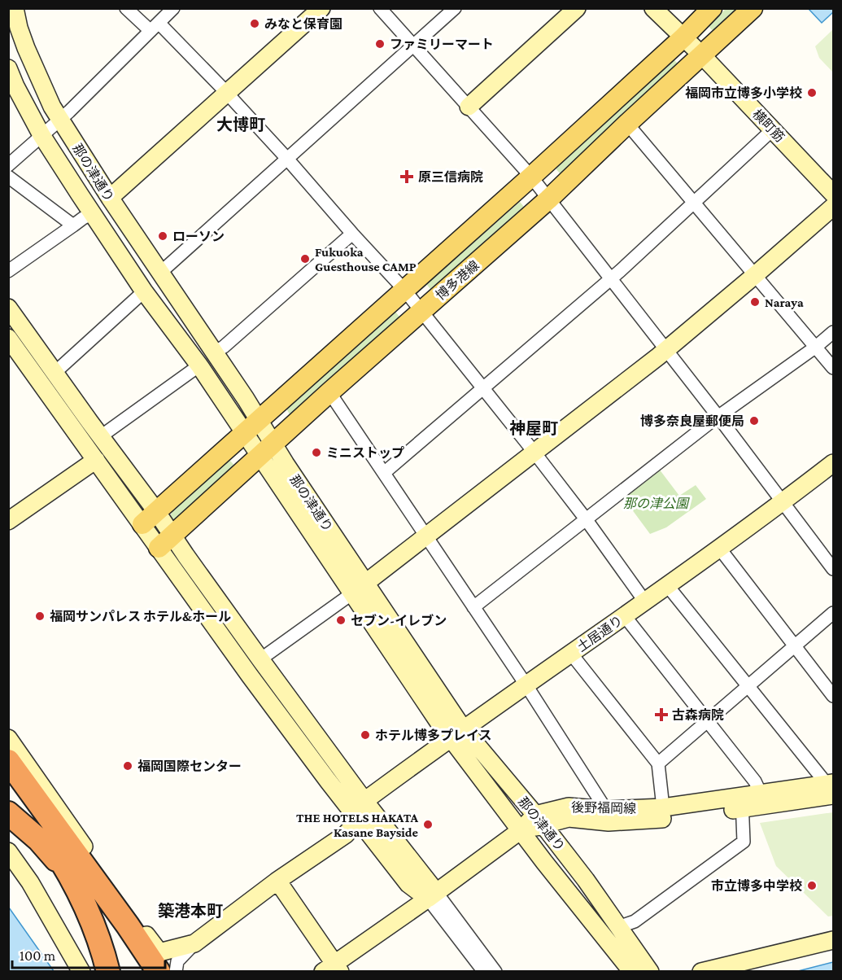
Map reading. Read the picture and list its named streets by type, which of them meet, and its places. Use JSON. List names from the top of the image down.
{
  "streets": {
    "main road": ["博多港線"],
    "street": [
      "横町筋",
      "那の津通り",
      "土居通り",
      "後野福岡線"
    ]
  },
  "crossings": [
    ["横町筋", "博多港線"],
    ["那の津通り", "博多港線"],
    ["那の津通り", "土居通り"],
    ["那の津通り", "後野福岡線"]
  ],
  "districts": ["大博町", "神屋町", "築港本町"],
  "parks": ["那の津公園"],
  "places": {
    "other": [
      "みなと保育園",
      "ファミリーマート",
      "福岡市立博多小学校",
      "ローソン",
      "Fukuoka Guesthouse CAMP",
      "Naraya",
      "博多奈良屋郵便局",
      "ミニストップ",
      "福岡サンパレス ホテル&ホール",
      "セブン-イレブン",
      "ホテル博多プレイス",
      "福岡国際センター",
      "THE HOTELS HAKATA Kasane Bayside",
      "市立博多中学校"
    ],
    "health": ["原三信病院", "古森病院"]
  },
  "scale_bar": "100 m"
}
